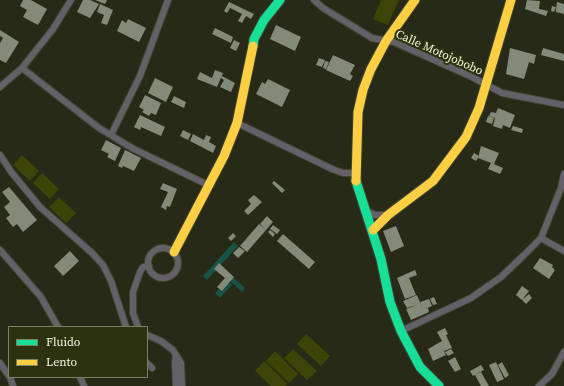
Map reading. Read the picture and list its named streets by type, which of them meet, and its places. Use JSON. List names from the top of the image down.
{
  "streets": {
    "street": ["Calle Motojobobo"]
  },
  "legend": ["Fluido", "Lento"]
}
